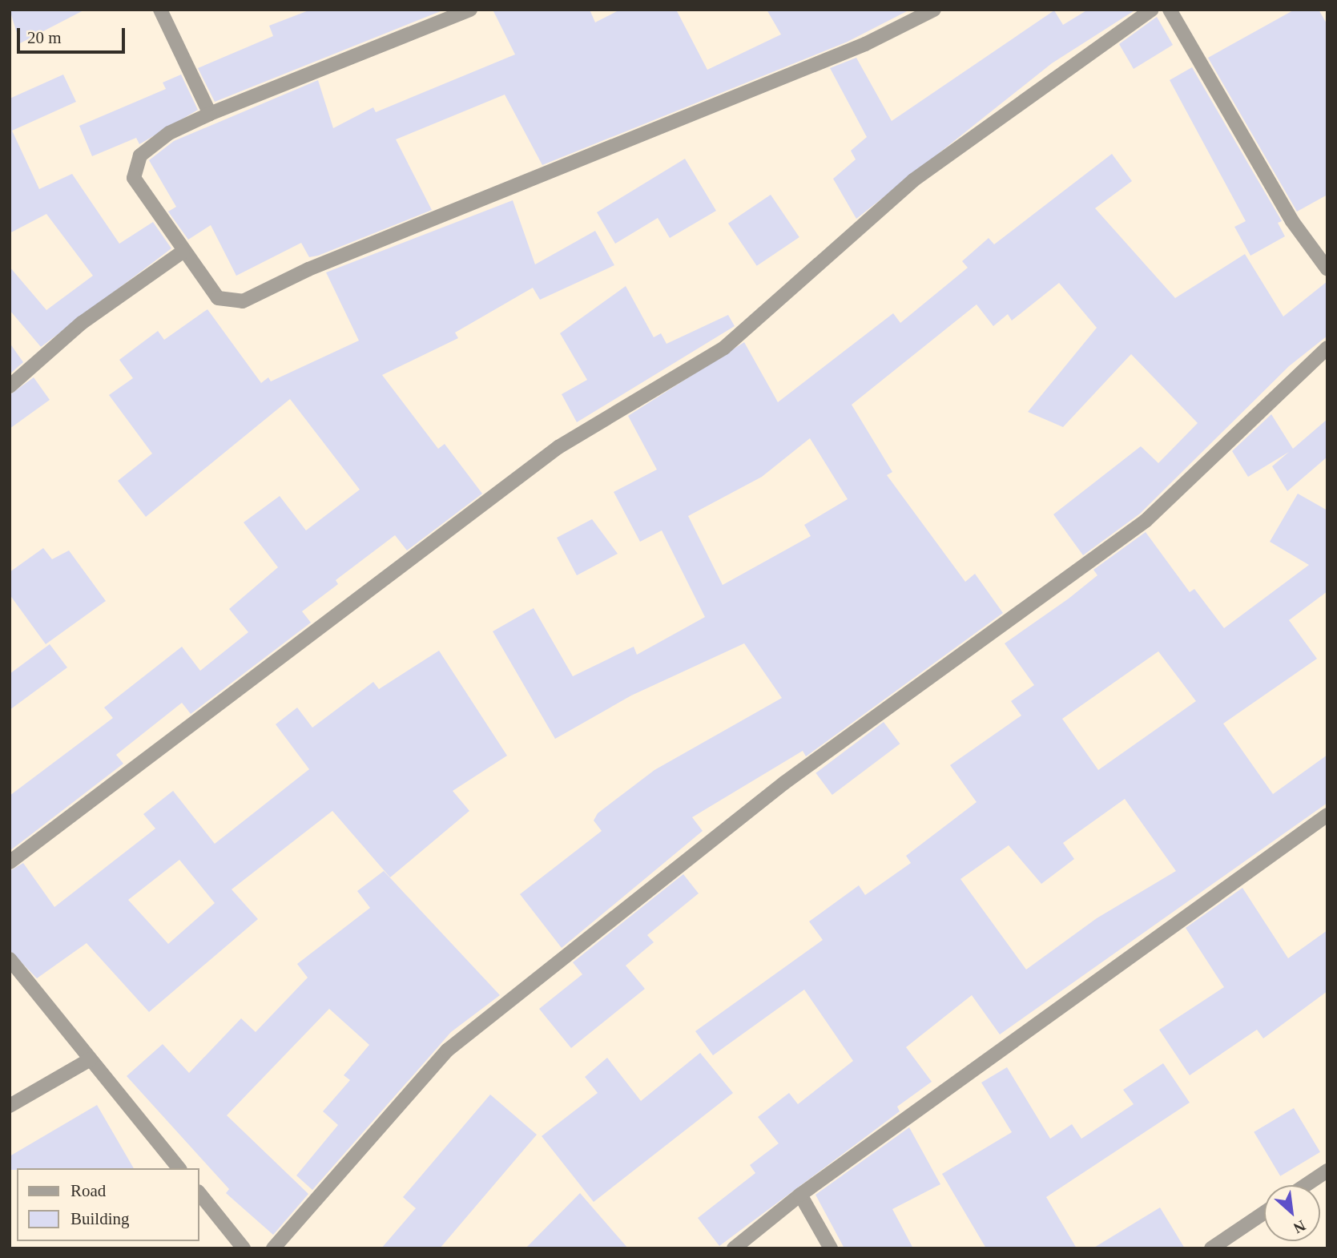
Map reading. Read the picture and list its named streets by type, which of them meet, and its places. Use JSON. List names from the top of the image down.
{
  "legend": ["Road", "Building"],
  "scale_bar": "20 m",
  "north": "bottom right"
}
